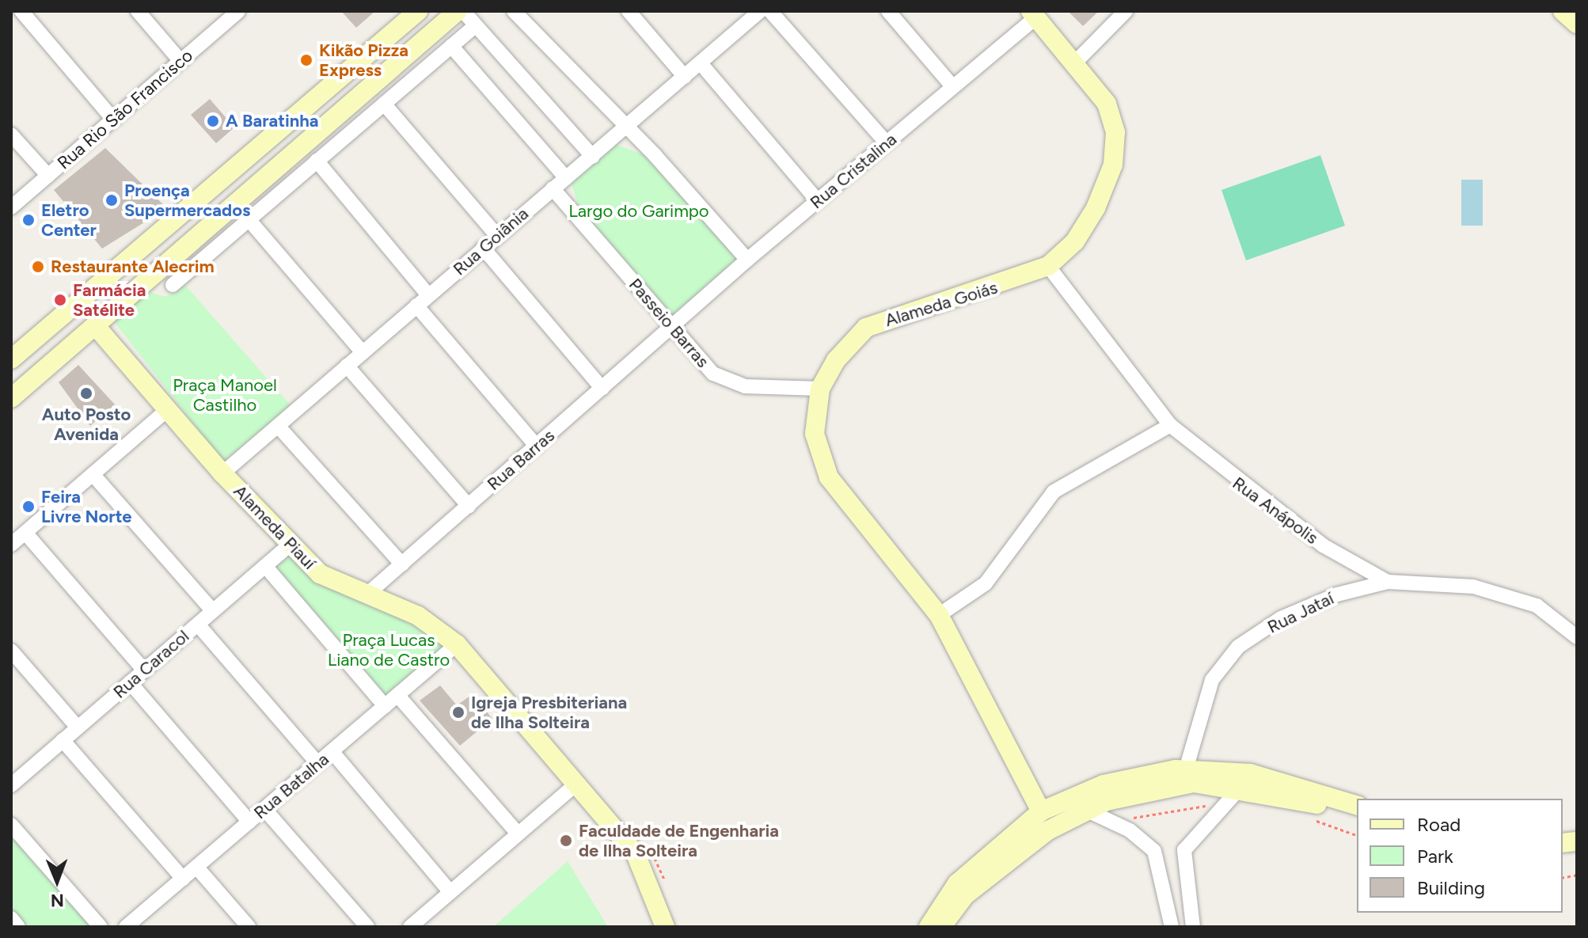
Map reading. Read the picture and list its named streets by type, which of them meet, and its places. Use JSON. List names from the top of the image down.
{
  "streets": {
    "street": [
      "Rua Rio São Francisco",
      "Rua Cristalina",
      "Rua Goiânia",
      "Alameda Goiás",
      "Passeio Barras",
      "Rua Barras",
      "Rua Anápolis",
      "Alameda Piauí",
      "Rua Jataí",
      "Rua Caracol",
      "Rua Batalha"
    ]
  },
  "crossings": [
    ["Rua Cristalina", "Alameda Goiás"],
    ["Rua Cristalina", "Passeio Barras"],
    ["Rua Cristalina", "Rua Barras"],
    ["Rua Goiânia", "Passeio Barras"],
    ["Rua Goiânia", "Alameda Piauí"],
    ["Alameda Goiás", "Passeio Barras"],
    ["Alameda Goiás", "Rua Anápolis"],
    ["Passeio Barras", "Rua Barras"],
    ["Rua Barras", "Alameda Piauí"],
    ["Rua Anápolis", "Rua Jataí"],
    ["Alameda Piauí", "Rua Caracol"],
    ["Alameda Piauí", "Rua Batalha"]
  ],
  "parks": ["Largo do Garimpo", "Praça Manoel Castilho", "Praça Lucas Liano de Castro"],
  "places": [
    "Kikão Pizza Express",
    "A Baratinha",
    "Proença Supermercados",
    "Eletro Center",
    "Restaurante Alecrim",
    "Farmácia Satélite",
    "Auto Posto Avenida",
    "Feira Livre Norte",
    "Igreja Presbiteriana de Ilha Solteira",
    "Faculdade de Engenharia de Ilha Solteira"
  ],
  "legend": ["Road", "Park", "Building"],
  "north": "bottom"
}
